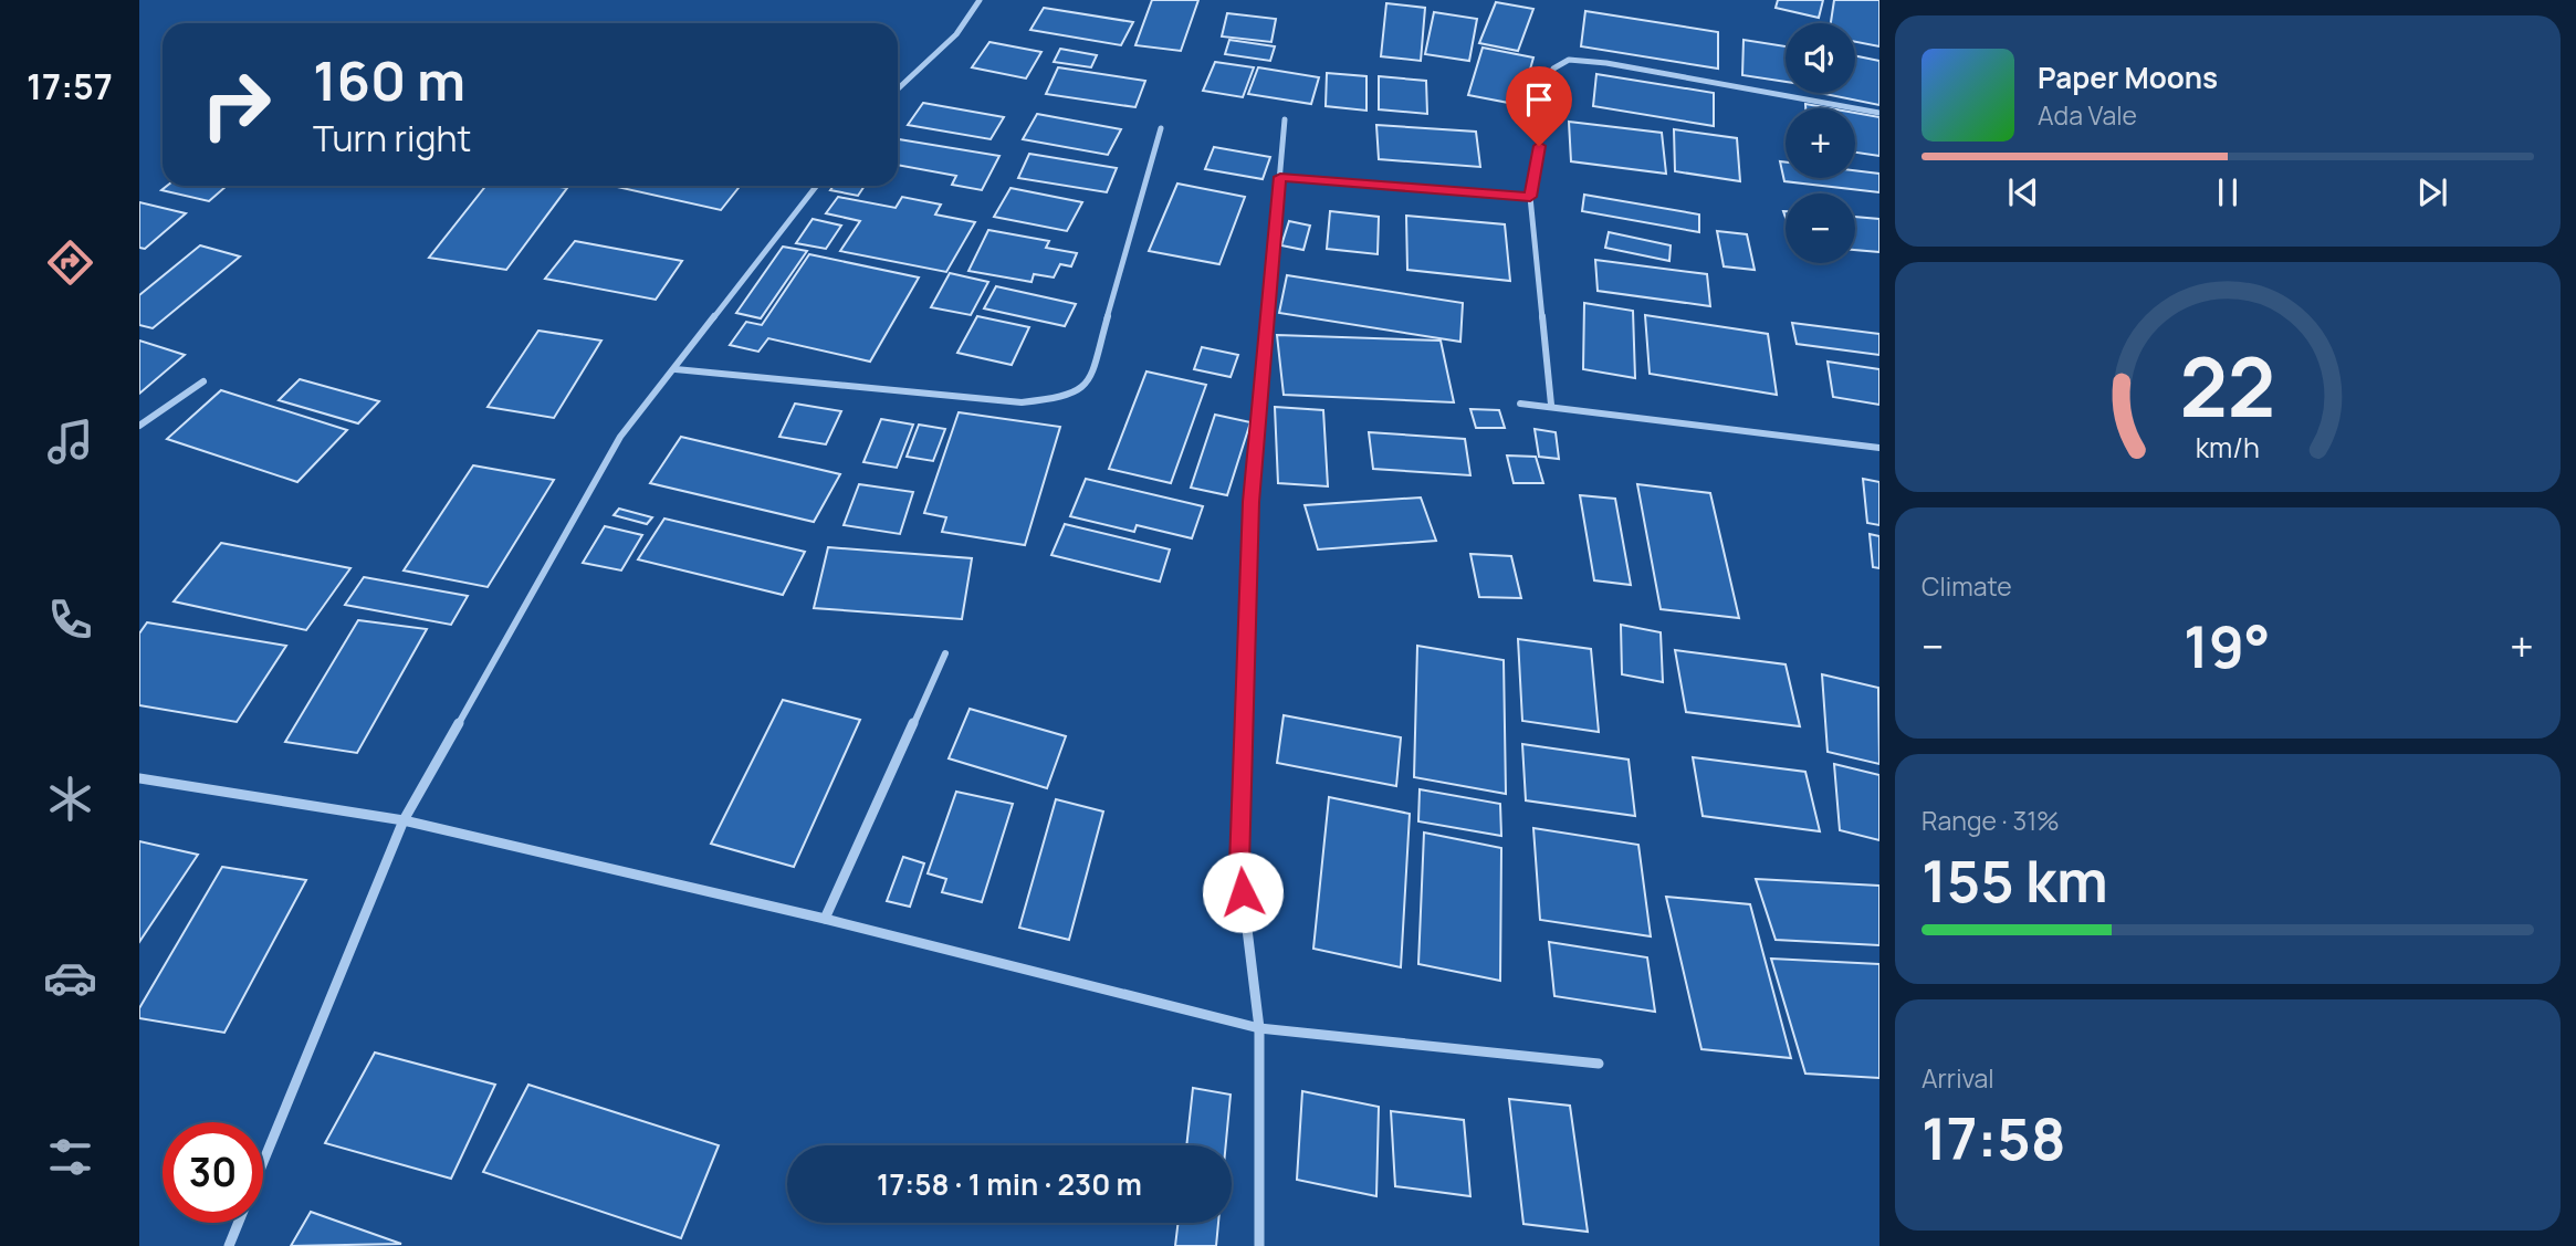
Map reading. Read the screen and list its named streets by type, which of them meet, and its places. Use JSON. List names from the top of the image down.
{
  "page": {
    "tabs": "17:57",
    "map_buttons": ["+", "−"],
    "turn": ["160 m", "Turn right"],
    "song": ["Paper Moons", "Ada Vale"],
    "tile": [
      "Climate",
      ["Range · 31%", "155 km"],
      ["Arrival", "17:58"]
    ],
    "heat": ["−", "19°", "+"],
    "limit": "30",
    "trip": "17:58 · 1 min · 230 m",
    "gauge": ["22", "km/h"]
  }
}
